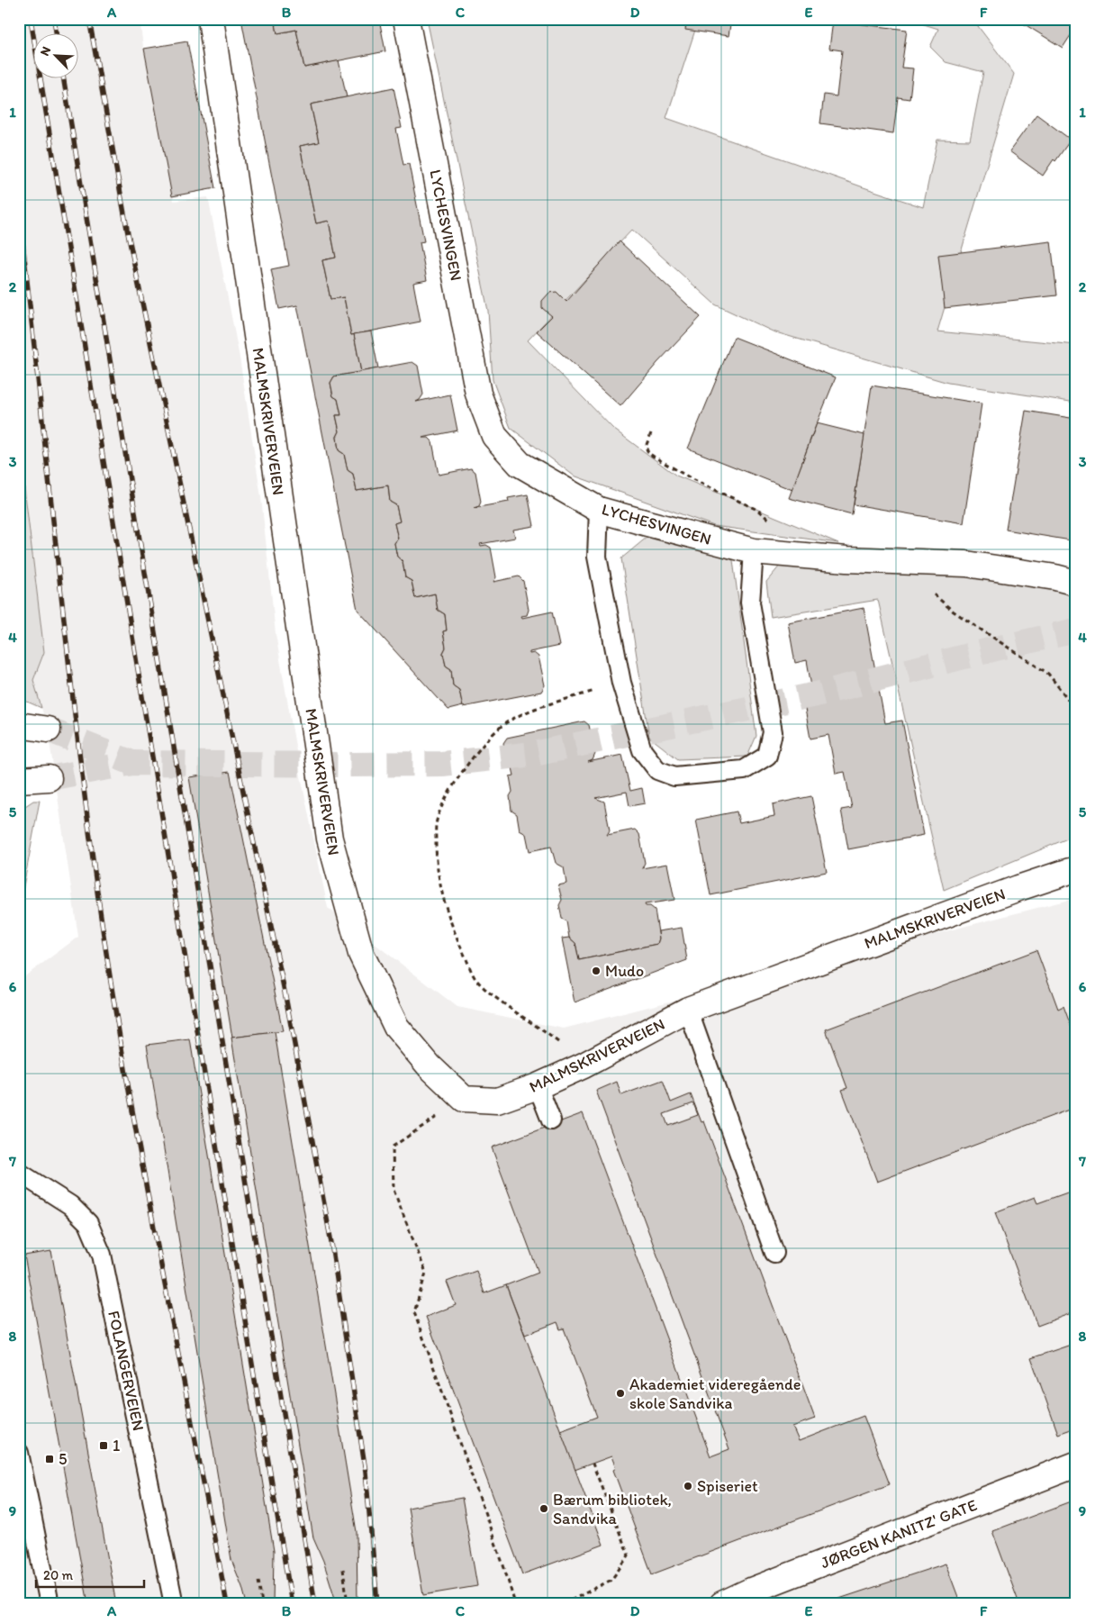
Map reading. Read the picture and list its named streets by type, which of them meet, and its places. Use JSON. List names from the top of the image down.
{
  "streets": {
    "street": ["LYCHESVINGEN", "MALMSKRIVERVEIEN", "JØRGEN KANITZ' GATE"],
    "lane": ["FOLANGERVEIEN"]
  },
  "places": {
    "other": [
      "Mudo",
      "Akademiet videregående skole Sandvika",
      "Spiseriet",
      "Bærum bibliotek, Sandvika"
    ],
    "transit": ["1", "5"]
  },
  "scale_bar": "20 m",
  "north": "top left",
  "grid": {
    "columns": [
      "A",
      "B",
      "C",
      "D",
      "E",
      "F"
    ],
    "rows": [
      "1",
      "2",
      "3",
      "4",
      "5",
      "6",
      "7",
      "8",
      "9"
    ]
  }
}
